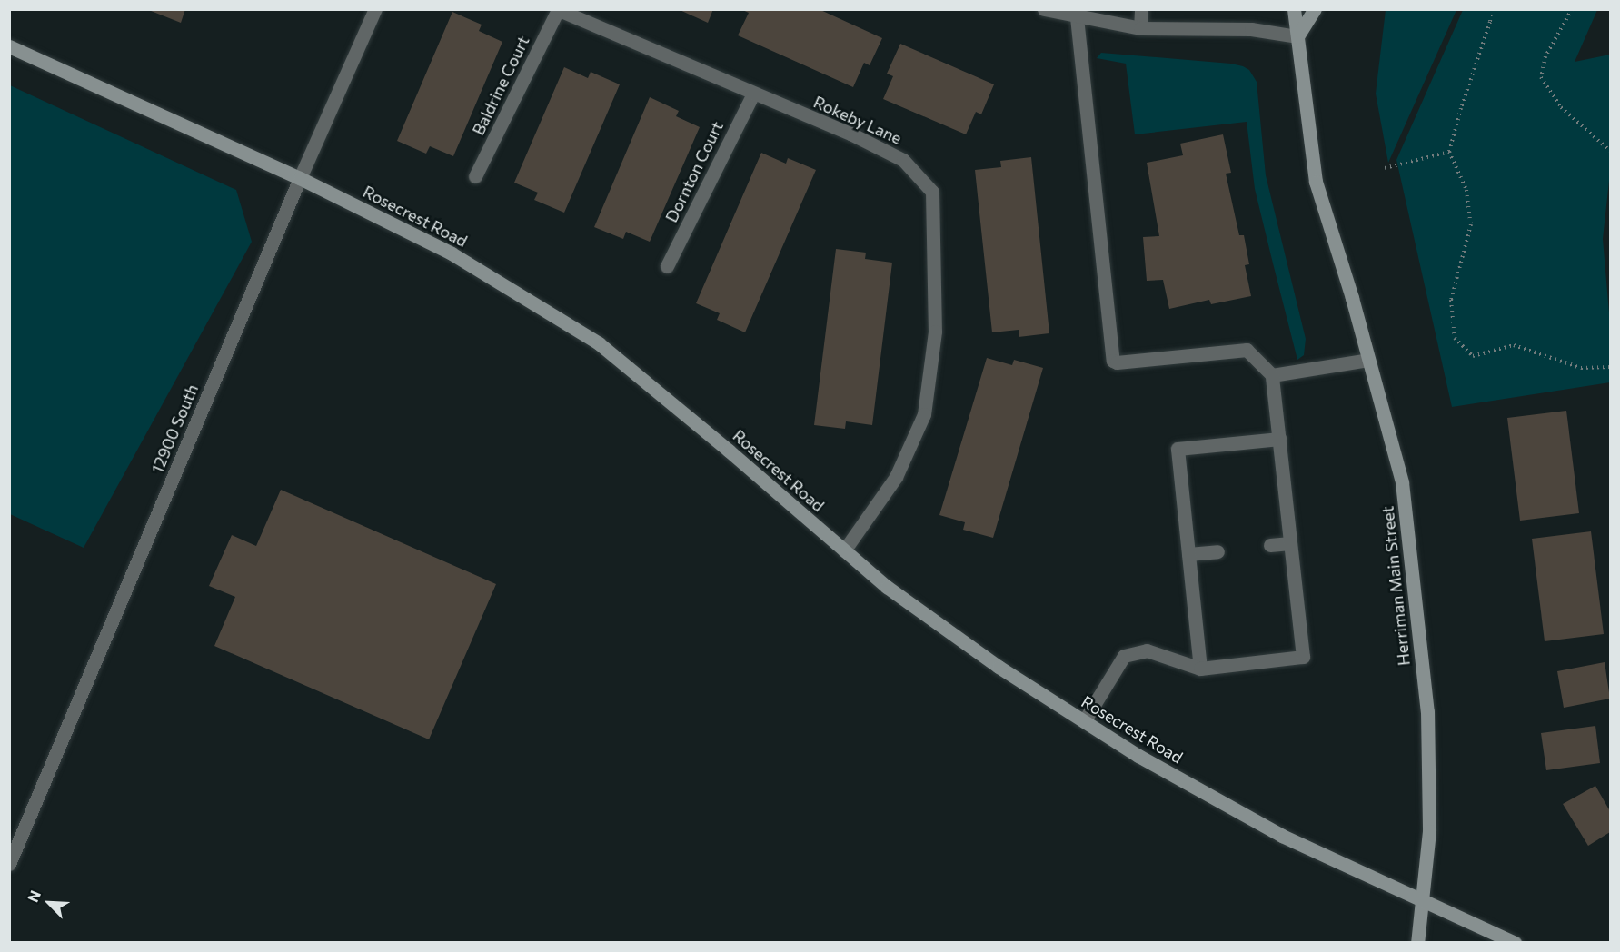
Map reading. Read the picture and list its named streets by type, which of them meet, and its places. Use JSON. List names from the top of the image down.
{
  "streets": {
    "main road": ["Rosecrest Road", "Herriman Main Street"],
    "street": [
      "Baldrine Court",
      "Rokeby Lane",
      "Dornton Court",
      "12900 South"
    ]
  },
  "crossings": [
    ["Baldrine Court", "Rokeby Lane"],
    ["Rokeby Lane", "Dornton Court"],
    ["Rokeby Lane", "Rosecrest Road"],
    ["Rosecrest Road", "12900 South"],
    ["Rosecrest Road", "Herriman Main Street"]
  ],
  "north": "top left"
}
